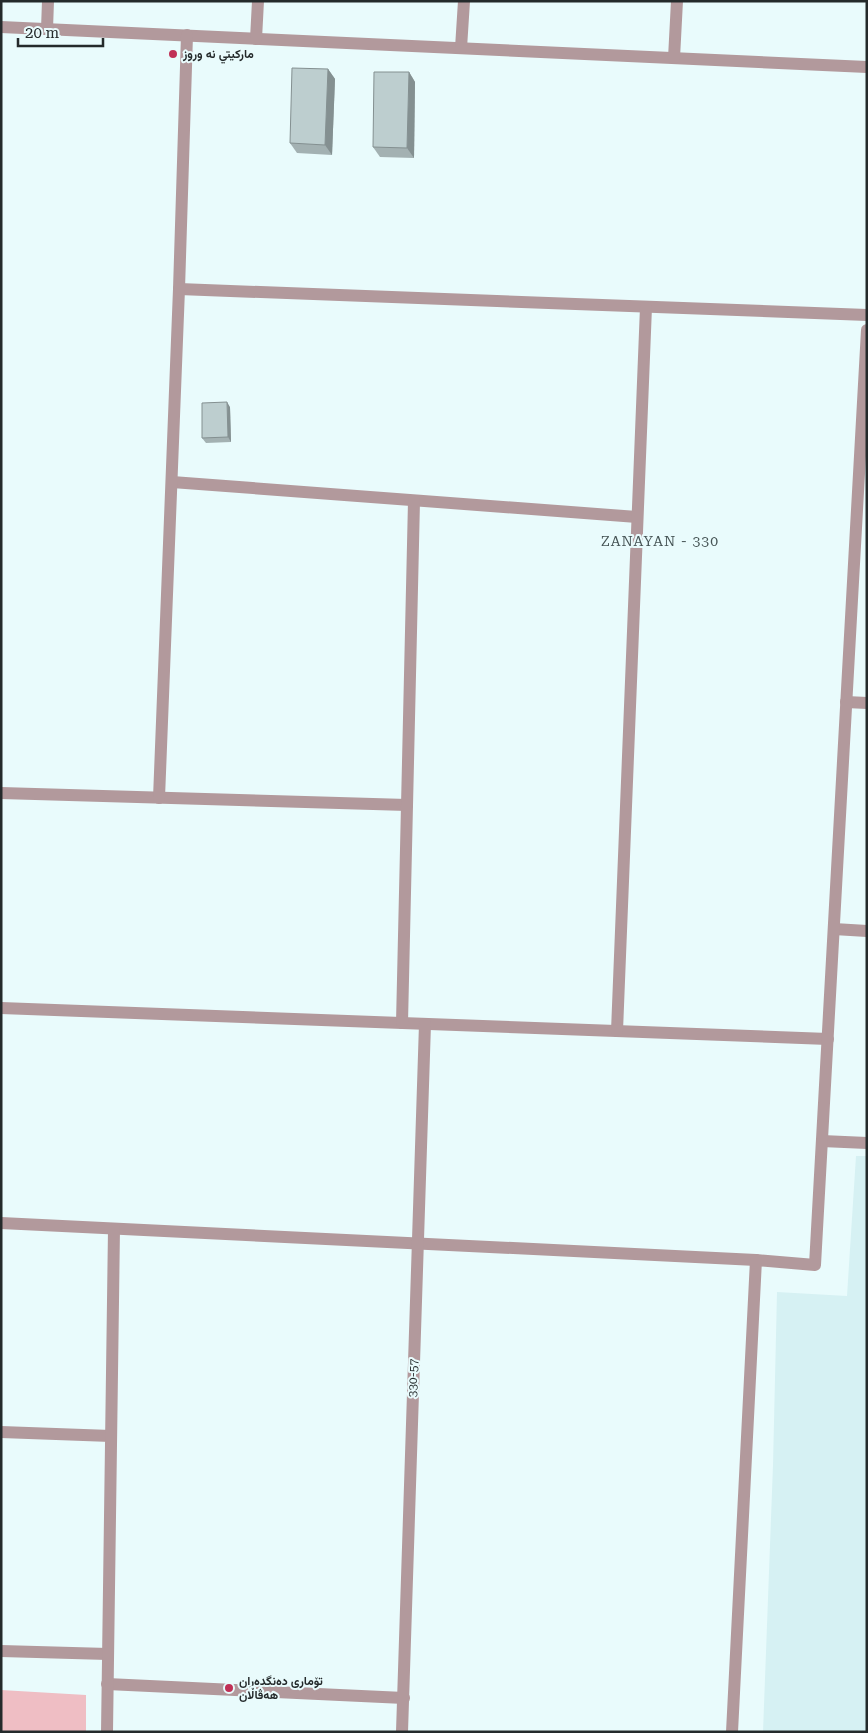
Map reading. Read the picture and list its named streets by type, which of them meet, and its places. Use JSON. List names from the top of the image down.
{
  "streets": {
    "street": ["330-57"]
  },
  "districts": ["ZANAYAN - 330"],
  "places": ["ماركيتي نه وروز", "تۆماری دەنگدەران هەڤاڵان"],
  "scale_bar": "20 m"
}
